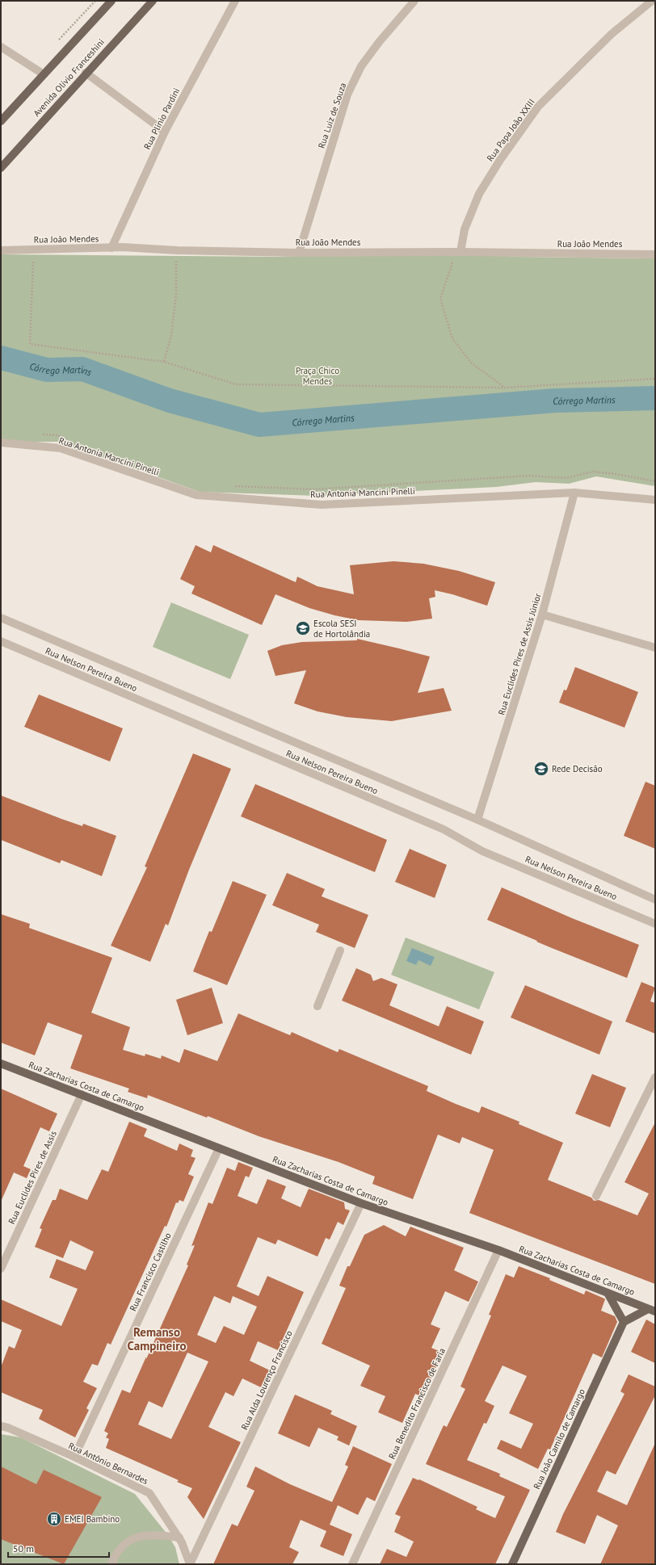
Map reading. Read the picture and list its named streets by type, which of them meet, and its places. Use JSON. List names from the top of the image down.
{
  "streets": {
    "main road": ["Avenida Olívio Franceshini", "Rua Zacharias Costa de Camargo", "Rua João Camilo de Camargo"],
    "street": [
      "Rua Luiz de Souza",
      "Rua Plinio Pardini",
      "Rua Papa João XXIII",
      "Rua João Mendes",
      "Rua Antonia Mancini Pinelli",
      "Rua Euclides Pires de Assis Júnior",
      "Rua Nelson Pereira Bueno",
      "Rua Euclides Pires de Assis",
      "Rua Francisco Castilho",
      "Rua Alda Lourenço Francisco",
      "Rua Benedito Francisco de Faria",
      "Rua Antônio Bernardes"
    ]
  },
  "crossings": [
    ["Rua Luiz de Souza", "Rua João Mendes"],
    ["Rua Plinio Pardini", "Rua João Mendes"],
    ["Rua Papa João XXIII", "Rua João Mendes"],
    ["Rua Antonia Mancini Pinelli", "Rua Euclides Pires de Assis Júnior"],
    ["Rua Euclides Pires de Assis Júnior", "Rua Nelson Pereira Bueno"],
    ["Rua Zacharias Costa de Camargo", "Rua Euclides Pires de Assis"],
    ["Rua Zacharias Costa de Camargo", "Rua Francisco Castilho"],
    ["Rua Zacharias Costa de Camargo", "Rua Alda Lourenço Francisco"],
    ["Rua Zacharias Costa de Camargo", "Rua Benedito Francisco de Faria"],
    ["Rua Francisco Castilho", "Rua Antônio Bernardes"],
    ["Rua Alda Lourenço Francisco", "Rua Antônio Bernardes"]
  ],
  "districts": ["Remanso Campineiro"],
  "water": ["Córrego Martins"],
  "parks": ["Praça Chico Mendes"],
  "places": {
    "school or university": ["Escola SESI de Hortolândia", "Rede Decisão"],
    "building": ["EMEI Bambino"]
  },
  "scale_bar": "50 m"
}
